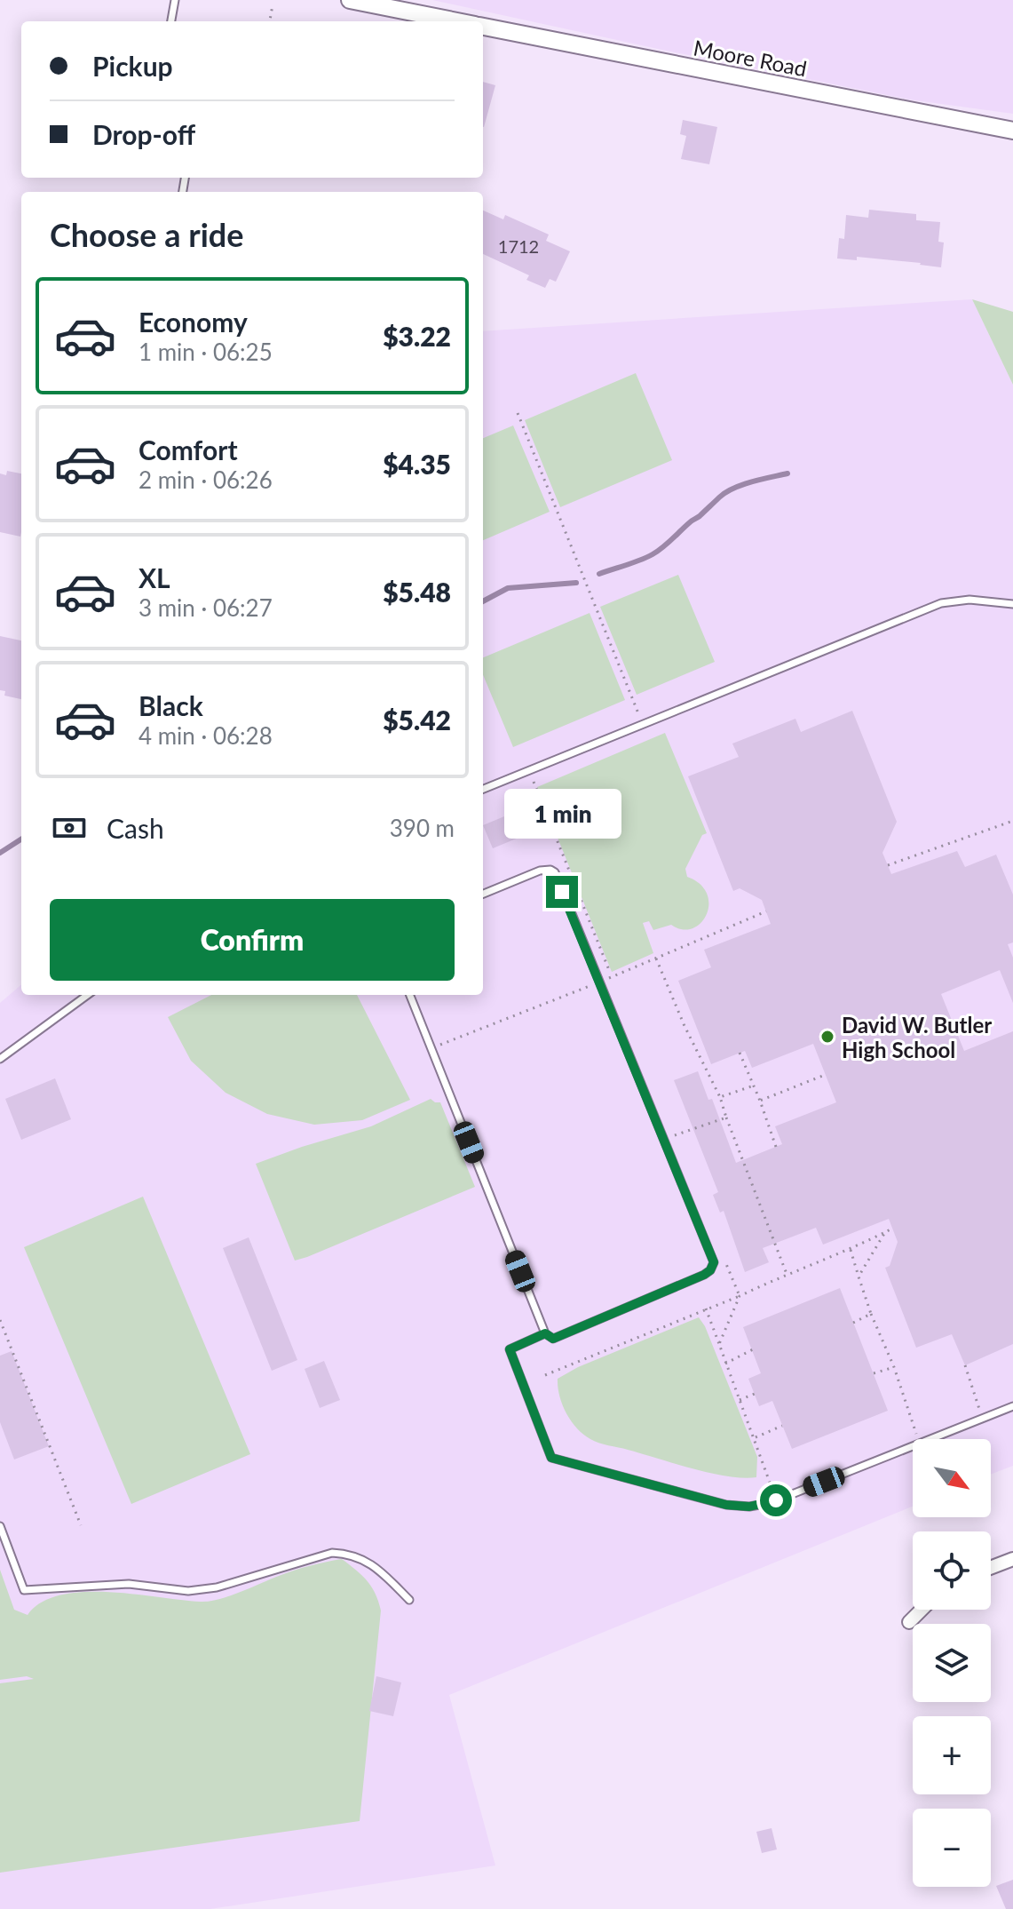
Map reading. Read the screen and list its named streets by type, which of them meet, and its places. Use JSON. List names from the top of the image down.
{
  "streets": {
    "street": ["Moore Road"]
  },
  "places": ["David W. Butler High School"],
  "house_numbers": ["1712"],
  "north": "bottom right",
  "page": {
    "banner": ["Pickup", "Drop-off"],
    "heading": "Choose a ride",
    "list": [
      {
        "name": "Economy",
        "note": "1 min · 06:25",
        "value": "$3.22"
      },
      {
        "name": "Comfort",
        "note": "2 min · 06:26",
        "value": "$4.35"
      },
      {
        "name": "XL",
        "note": "3 min · 06:27",
        "value": "$5.48"
      },
      {
        "name": "Black",
        "note": "4 min · 06:28",
        "value": "$5.42"
      }
    ],
    "bubble": "1 min",
    "pay": ["Cash", "390 m"],
    "buttons": "Confirm",
    "map_buttons": ["+", "−"]
  }
}
